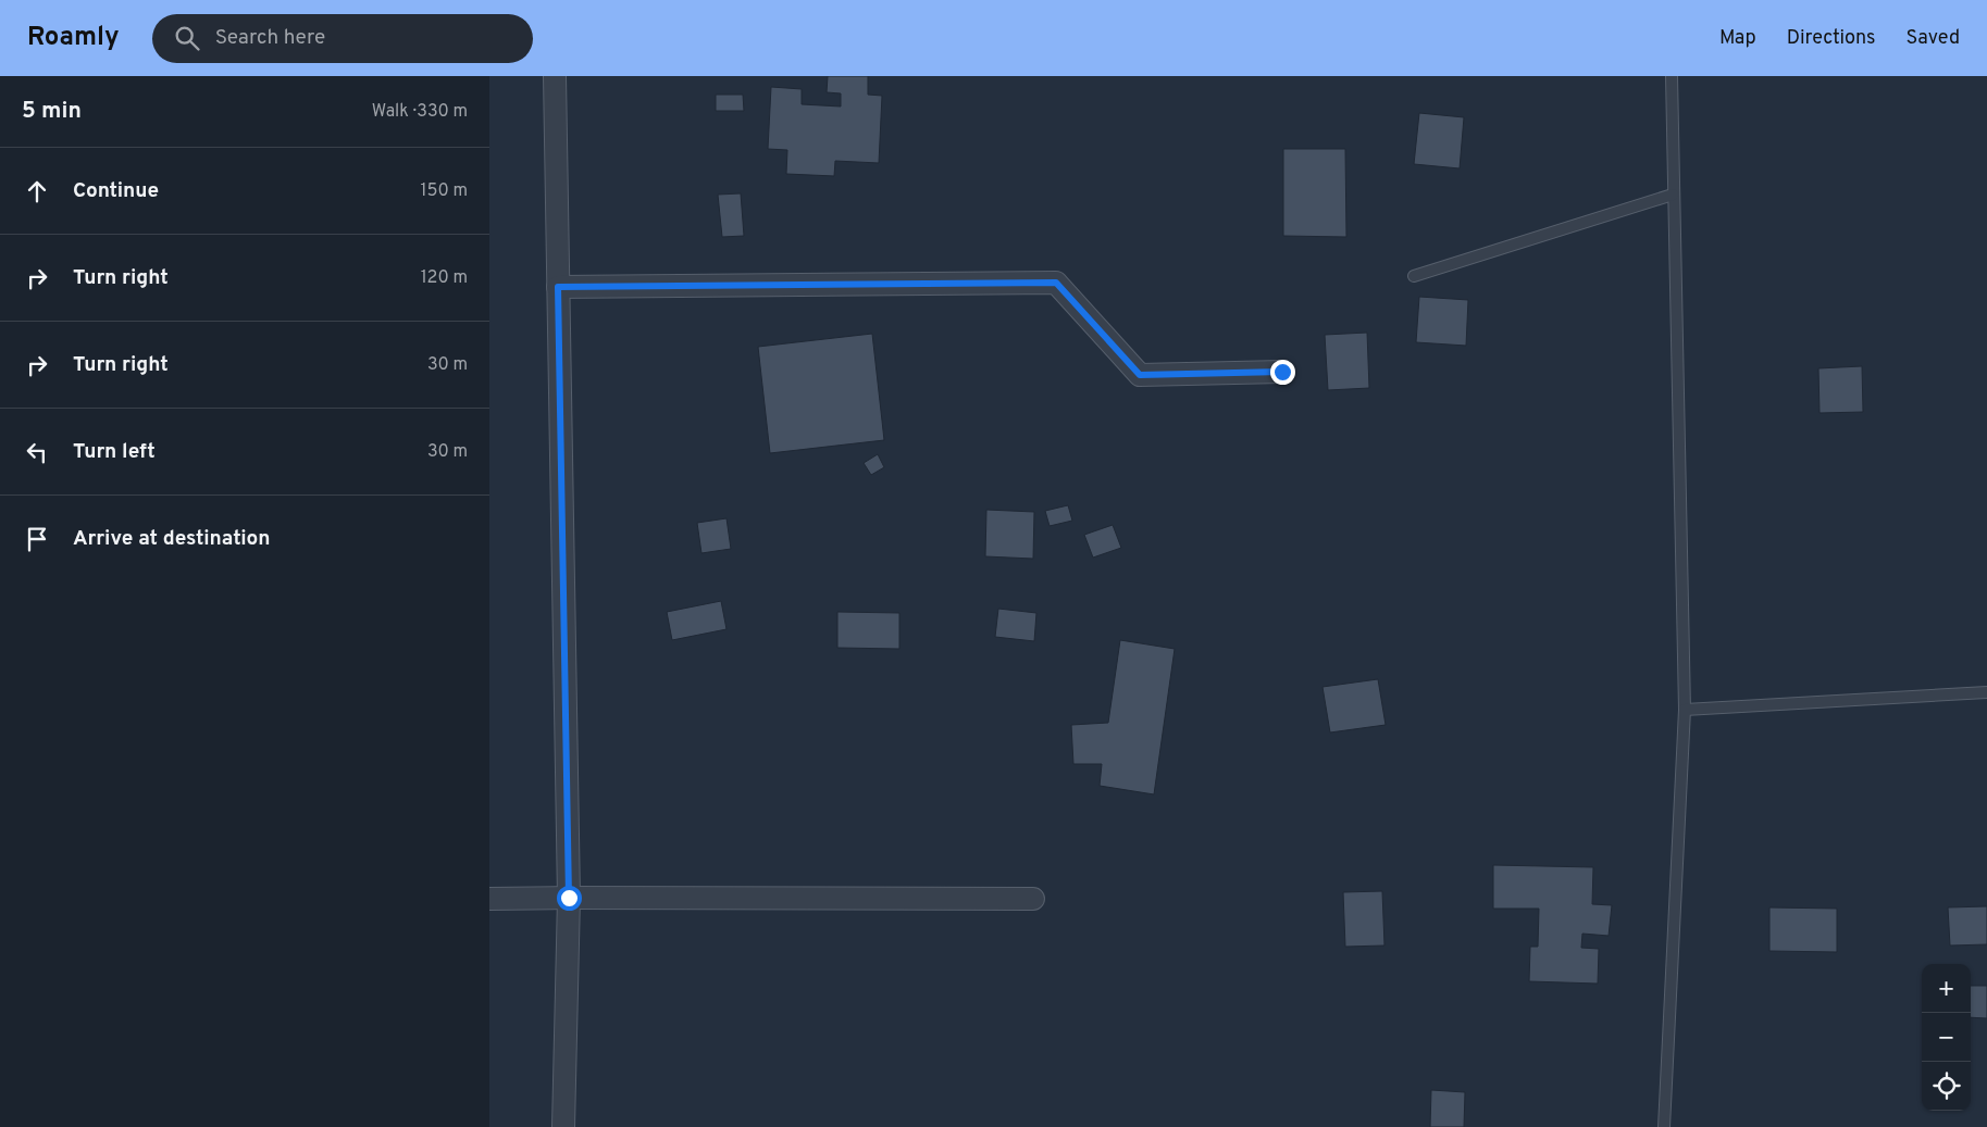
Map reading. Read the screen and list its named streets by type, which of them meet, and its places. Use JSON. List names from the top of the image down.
{
  "page": {
    "header": "Roamly",
    "search": "Search here",
    "nav": ["Map", "Directions", "Saved"],
    "heading": ["5 min", "Walk · 330 m"],
    "list": [
      ["Continue", "150 m"],
      ["Turn right", "120 m"],
      ["Turn right", "30 m"],
      ["Turn left", "30 m"],
      "Arrive at destination"
    ],
    "map_buttons": ["+", "−"]
  }
}
